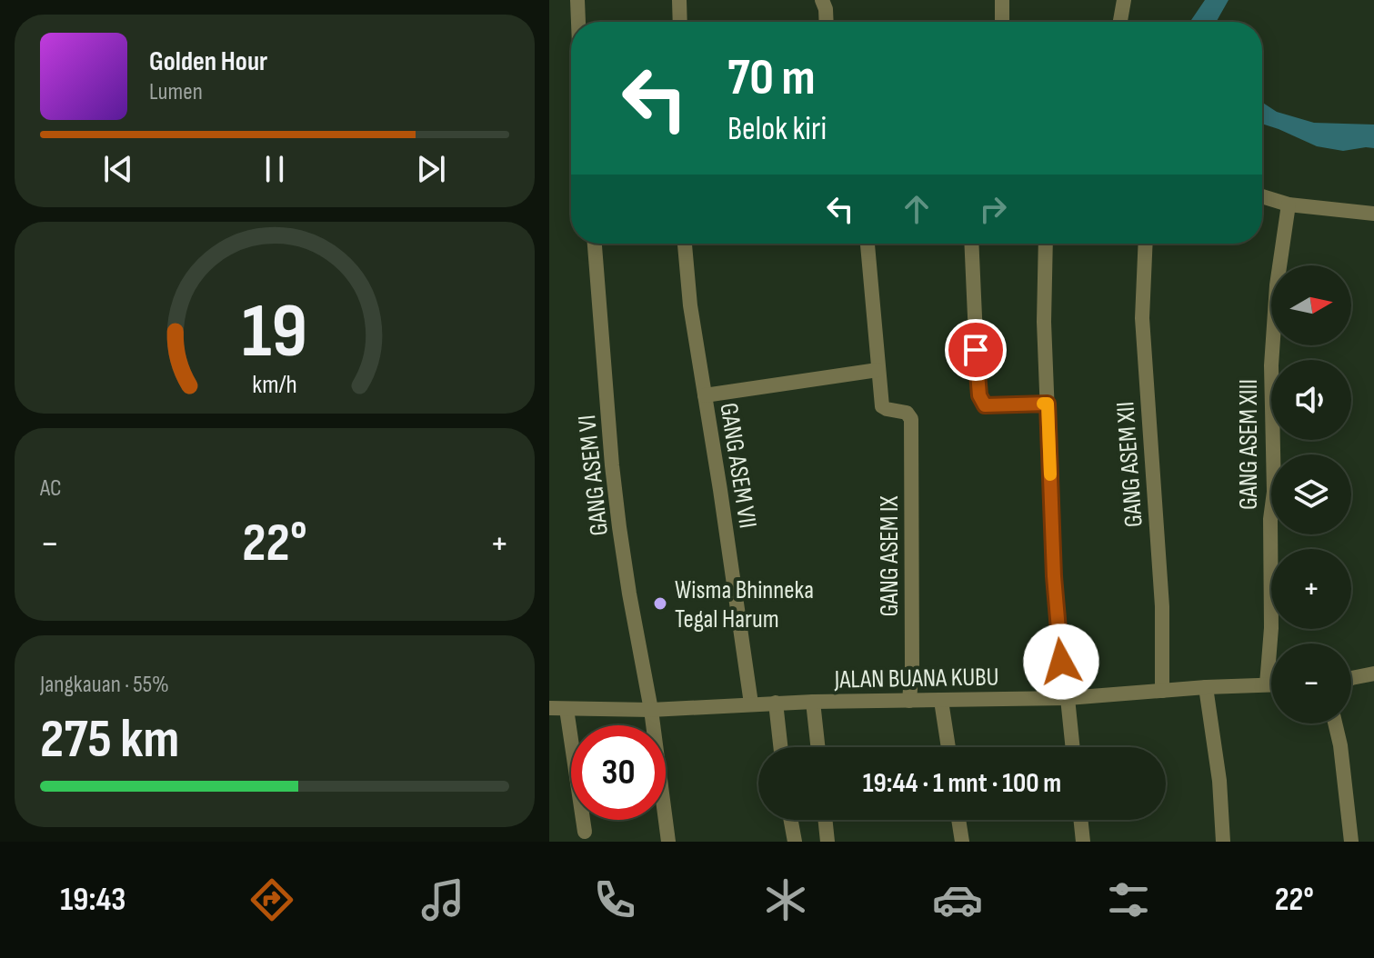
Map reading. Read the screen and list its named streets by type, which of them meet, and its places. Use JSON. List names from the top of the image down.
{
  "streets": {
    "street": [
      "GANG ASEM XIII",
      "GANG ASEM XII",
      "GANG ASEM VII",
      "GANG ASEM VI",
      "GANG ASEM IX",
      "JALAN BUANA KUBU"
    ]
  },
  "crossings": [
    ["GANG ASEM XIII", "JALAN BUANA KUBU"],
    ["GANG ASEM XII", "JALAN BUANA KUBU"],
    ["GANG ASEM VII", "JALAN BUANA KUBU"],
    ["GANG ASEM VI", "JALAN BUANA KUBU"],
    ["GANG ASEM IX", "JALAN BUANA KUBU"]
  ],
  "places": ["Wisma Bhinneka Tegal Harum"],
  "north": "right",
  "page": {
    "turn": ["70 m", "Belok kiri"],
    "song": ["Golden Hour", "Lumen"],
    "map_buttons": ["+", "−"],
    "tile": [
      "AC",
      ["Jangkauan · 55%", "275 km"]
    ],
    "heat": ["−", "22°", "+"],
    "limit": "30",
    "trip": "19:44 · 1 mnt · 100 m",
    "tabs": ["19:43", "22°"],
    "gauge": ["19", "km/h"]
  }
}
